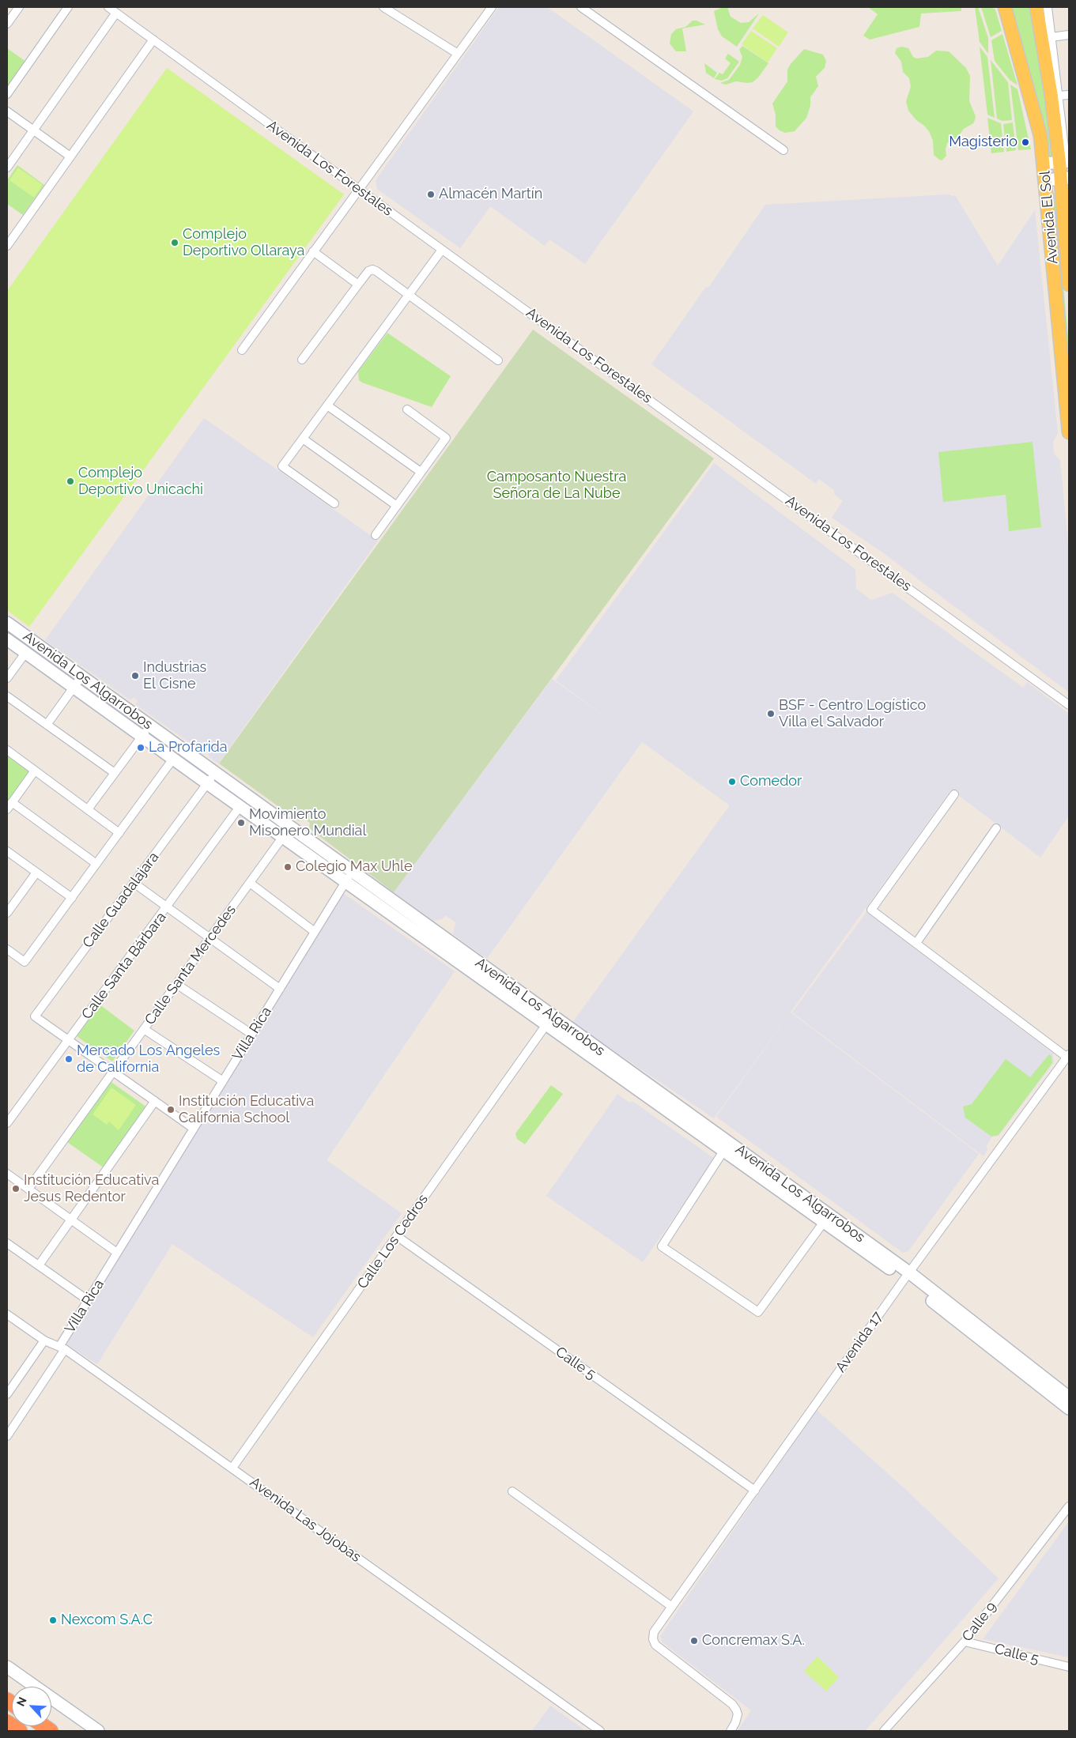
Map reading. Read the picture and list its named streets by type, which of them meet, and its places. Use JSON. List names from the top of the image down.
{
  "streets": {
    "main road": ["Avenida El Sol"],
    "street": [
      "Avenida Los Forestales",
      "Avenida Los Algarrobos",
      "Calle Guadalajara",
      "Calle Santa Mercedes",
      "Calle Santa Bárbara",
      "Villa Rica",
      "Calle Los Cedros",
      "Avenida 17",
      "Calle 5",
      "Avenida Las Jojobas",
      "Calle 9"
    ]
  },
  "crossings": [
    ["Avenida Los Algarrobos", "Calle Guadalajara"],
    ["Avenida Los Algarrobos", "Calle Santa Mercedes"],
    ["Avenida Los Algarrobos", "Calle Santa Bárbara"],
    ["Avenida Los Algarrobos", "Villa Rica"],
    ["Avenida Los Algarrobos", "Calle Los Cedros"],
    ["Avenida Los Algarrobos", "Avenida 17"],
    ["Calle Guadalajara", "Calle Santa Bárbara"],
    ["Villa Rica", "Avenida Las Jojobas"],
    ["Calle Los Cedros", "Calle 5"],
    ["Calle Los Cedros", "Avenida Las Jojobas"],
    ["Avenida 17", "Calle 5"],
    ["Calle 5", "Calle 9"]
  ],
  "parks": ["Camposanto Nuestra Señora de La Nube"],
  "places": [
    "Magisterio",
    "Almacén Martín",
    "Complejo Deportivo Ollaraya",
    "Complejo Deportivo Unicachi",
    "Industrias El Cisne",
    "BSF - Centro Logístico Villa el Salvador",
    "La Profarida",
    "Comedor",
    "Movimiento Misonero Mundial",
    "Colegio Max Uhle",
    "Mercado Los Angeles de California",
    "Institución Educativa California School",
    "Institución Educativa Jesus Redentor",
    "Nexcom S.A.C",
    "Concremax S.A."
  ],
  "north": "top left"
}
